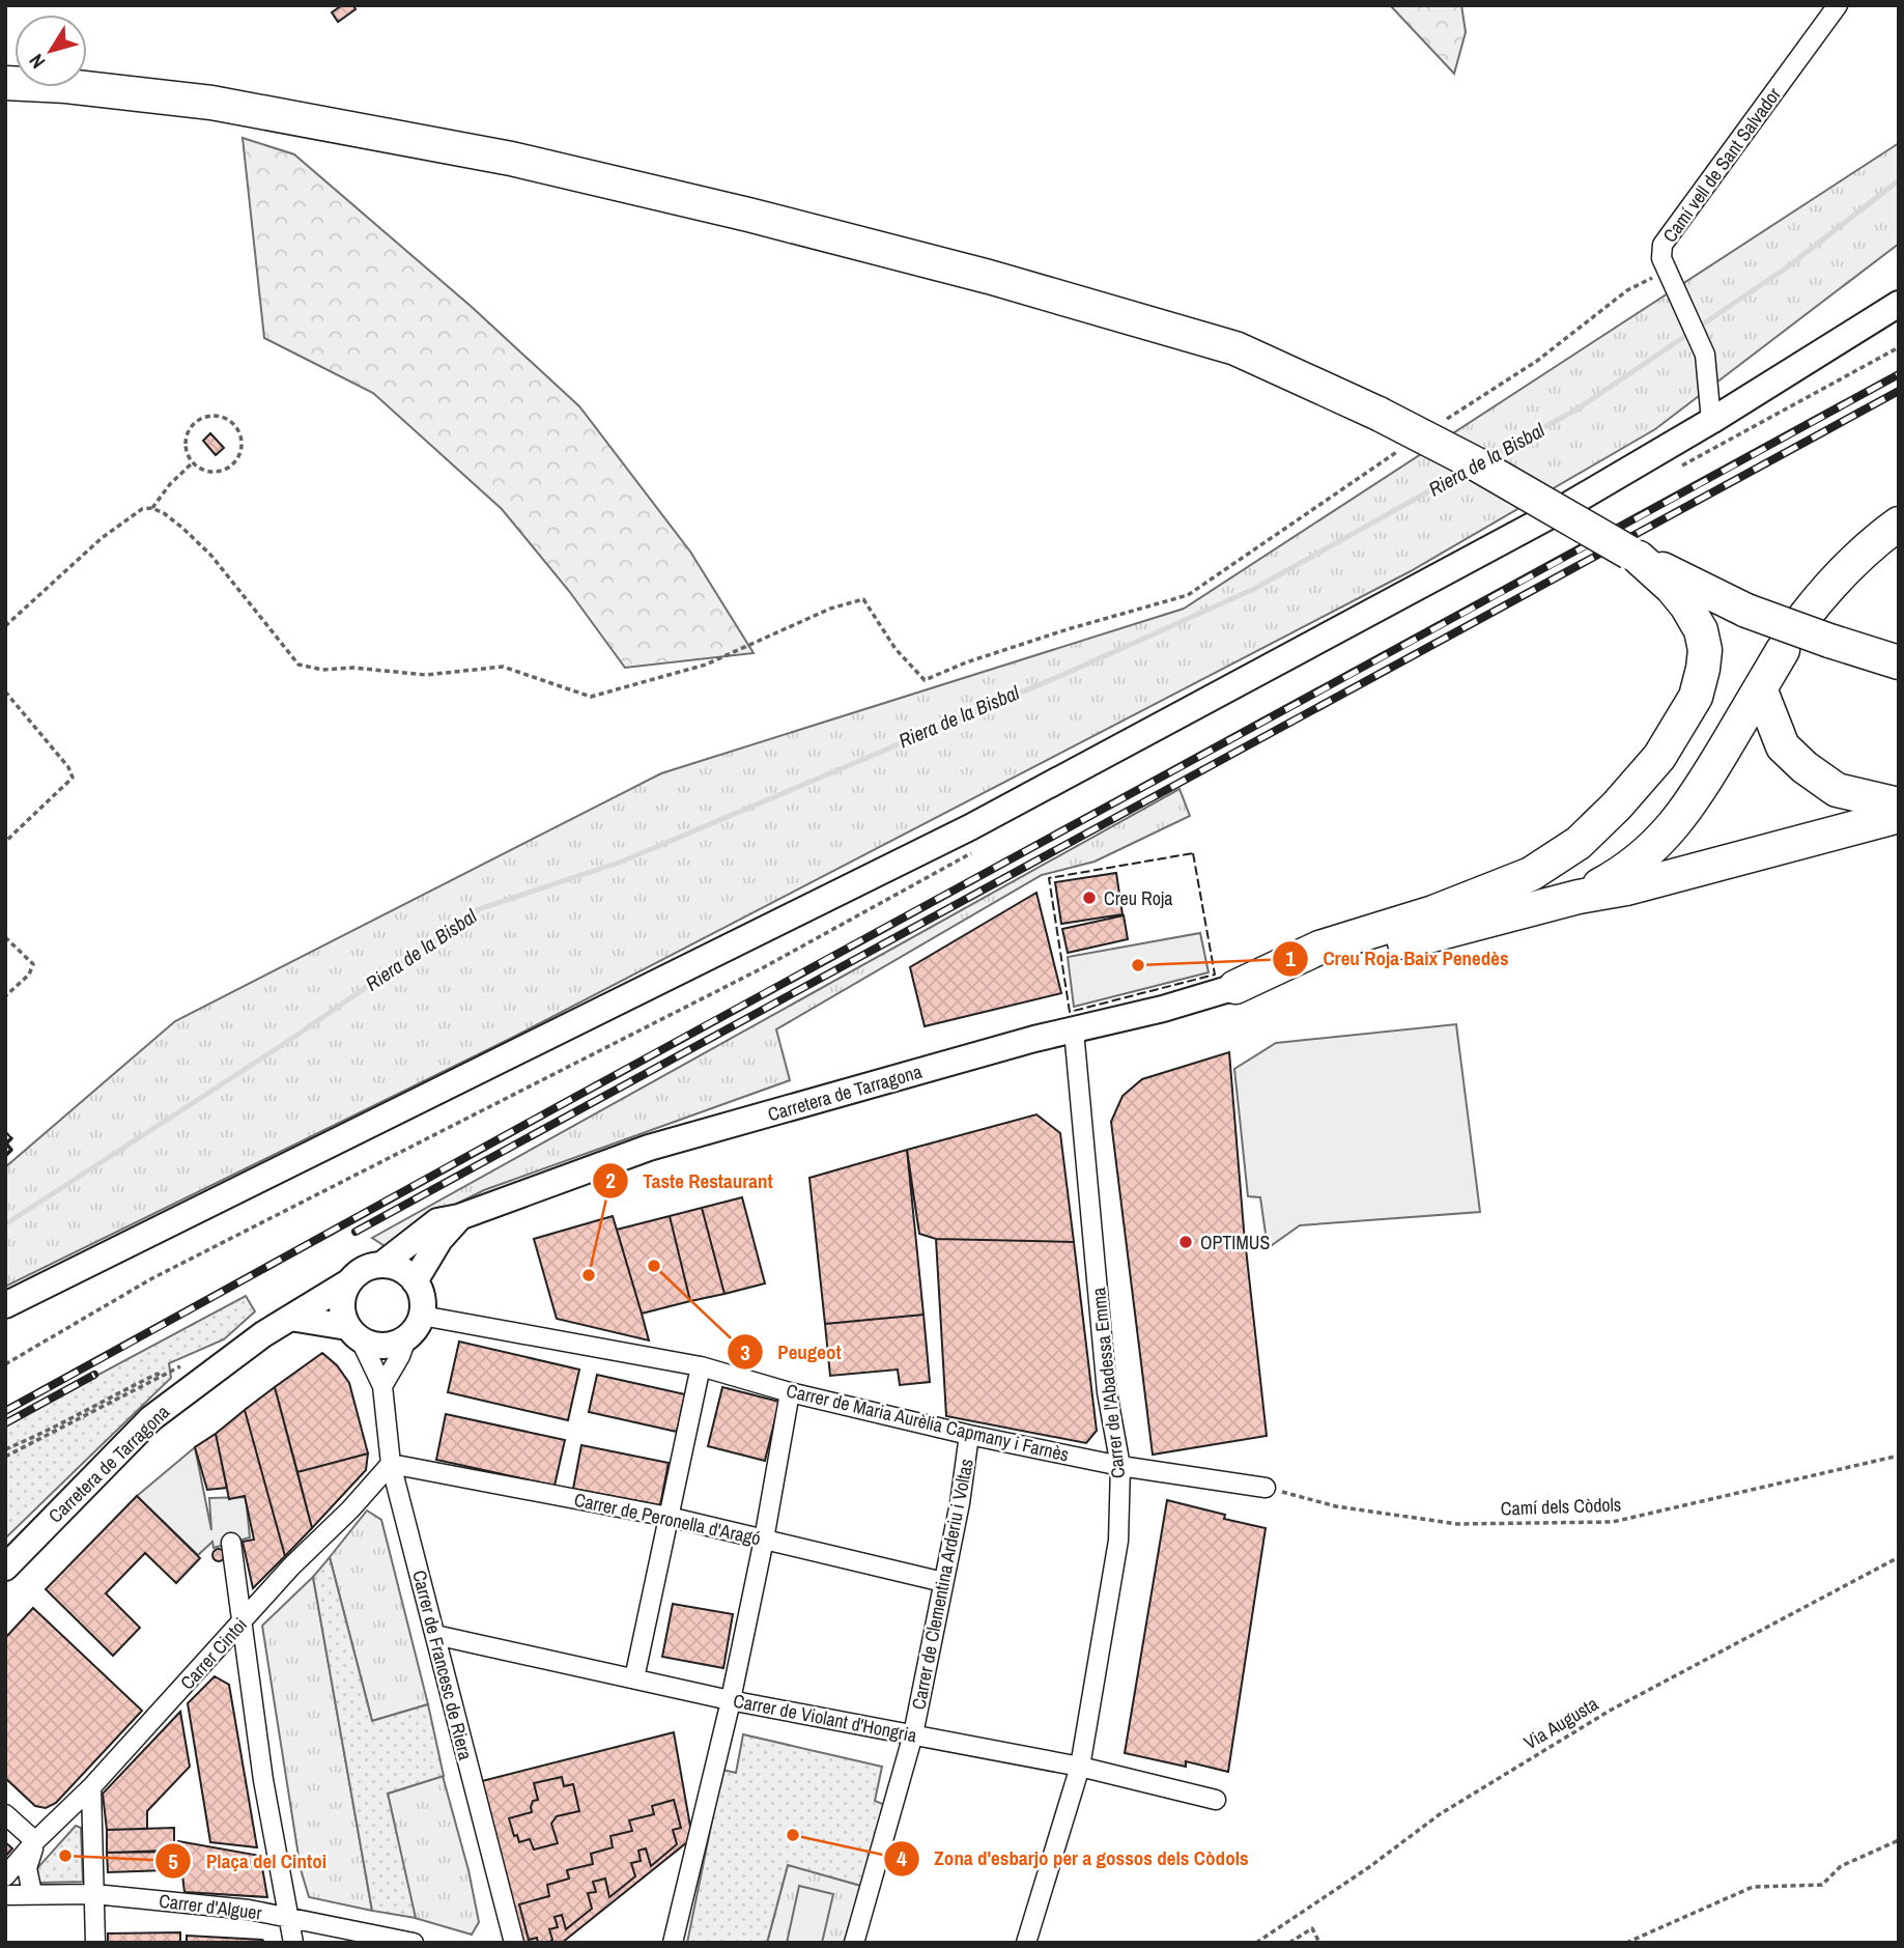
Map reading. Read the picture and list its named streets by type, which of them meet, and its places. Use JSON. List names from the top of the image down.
{
  "streets": {
    "street": [
      "Camí vell de Sant Salvador",
      "Carretera de Tarragona",
      "Carrer de l'Abadessa Emma",
      "Carrer de Maria Aurèlia Capmany i Farnès",
      "Carrer de Peronella d'Aragó",
      "Carrer de Clementina Arderiu i Voltas",
      "Carrer Cintoi",
      "Carrer de Francesc de Riera",
      "Carrer de Violant d'Hongria",
      "Carrer d'Alguer"
    ],
    "path": ["Camí dels Còdols", "Via Augusta"]
  },
  "crossings": [
    ["Carretera de Tarragona", "Carrer de l'Abadessa Emma"],
    ["Carretera de Tarragona", "Carrer de Maria Aurèlia Capmany i Farnès"],
    ["Carretera de Tarragona", "Carrer de Francesc de Riera"],
    ["Carrer de l'Abadessa Emma", "Carrer de Maria Aurèlia Capmany i Farnès"],
    ["Carrer de l'Abadessa Emma", "Carrer de Violant d'Hongria"],
    ["Carrer de Maria Aurèlia Capmany i Farnès", "Camí dels Còdols"],
    ["Carrer de Maria Aurèlia Capmany i Farnès", "Carrer de Clementina Arderiu i Voltas"],
    ["Carrer de Maria Aurèlia Capmany i Farnès", "Carrer de Francesc de Riera"],
    ["Carrer de Peronella d'Aragó", "Carrer de Clementina Arderiu i Voltas"],
    ["Carrer de Peronella d'Aragó", "Carrer Cintoi"],
    ["Carrer de Peronella d'Aragó", "Carrer de Francesc de Riera"],
    ["Carrer de Clementina Arderiu i Voltas", "Carrer de Violant d'Hongria"],
    ["Carrer Cintoi", "Carrer de Francesc de Riera"],
    ["Carrer de Francesc de Riera", "Carrer de Violant d'Hongria"]
  ],
  "water": ["Riera de la Bisbal"],
  "places": [
    "Creu Roja",
    "Creu Roja Baix Penedès",
    "OPTIMUS",
    "Peugeot",
    "Taste Restaurant",
    "Zona d'esbarjo per a gossos dels Còdols",
    "Plaça del Cintoi"
  ],
  "north": "bottom left"
}
